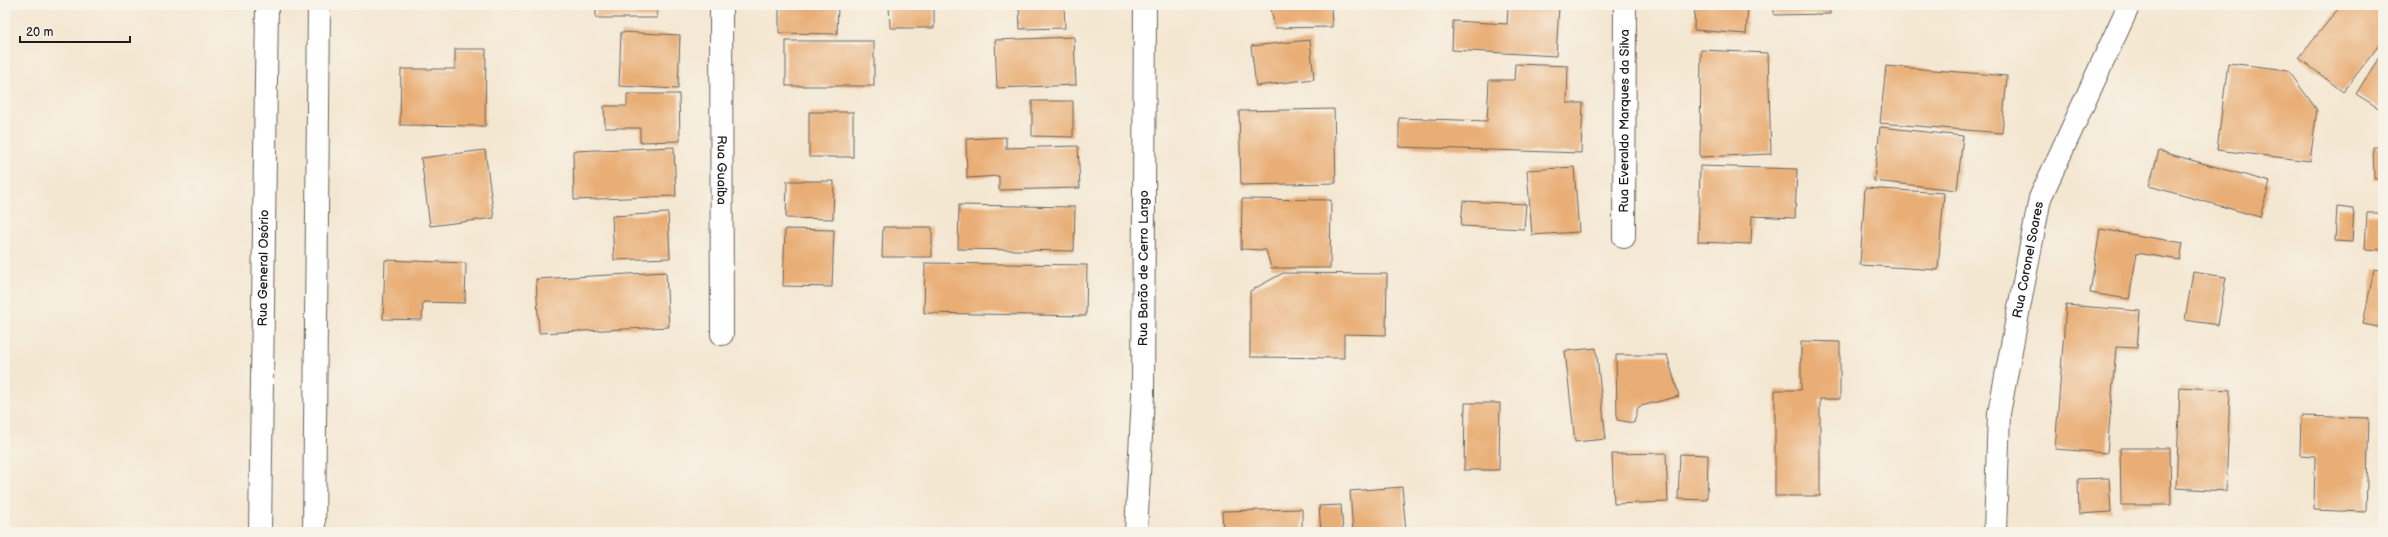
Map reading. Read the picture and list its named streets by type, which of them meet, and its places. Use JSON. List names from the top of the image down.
{
  "streets": {
    "street": [
      "Rua Everaldo Marques da Silva",
      "Rua Guaíba",
      "Rua Coronel Soares",
      "Rua General Osório",
      "Rua Barão de Cerro Largo"
    ]
  },
  "scale_bar": "20 m"
}
